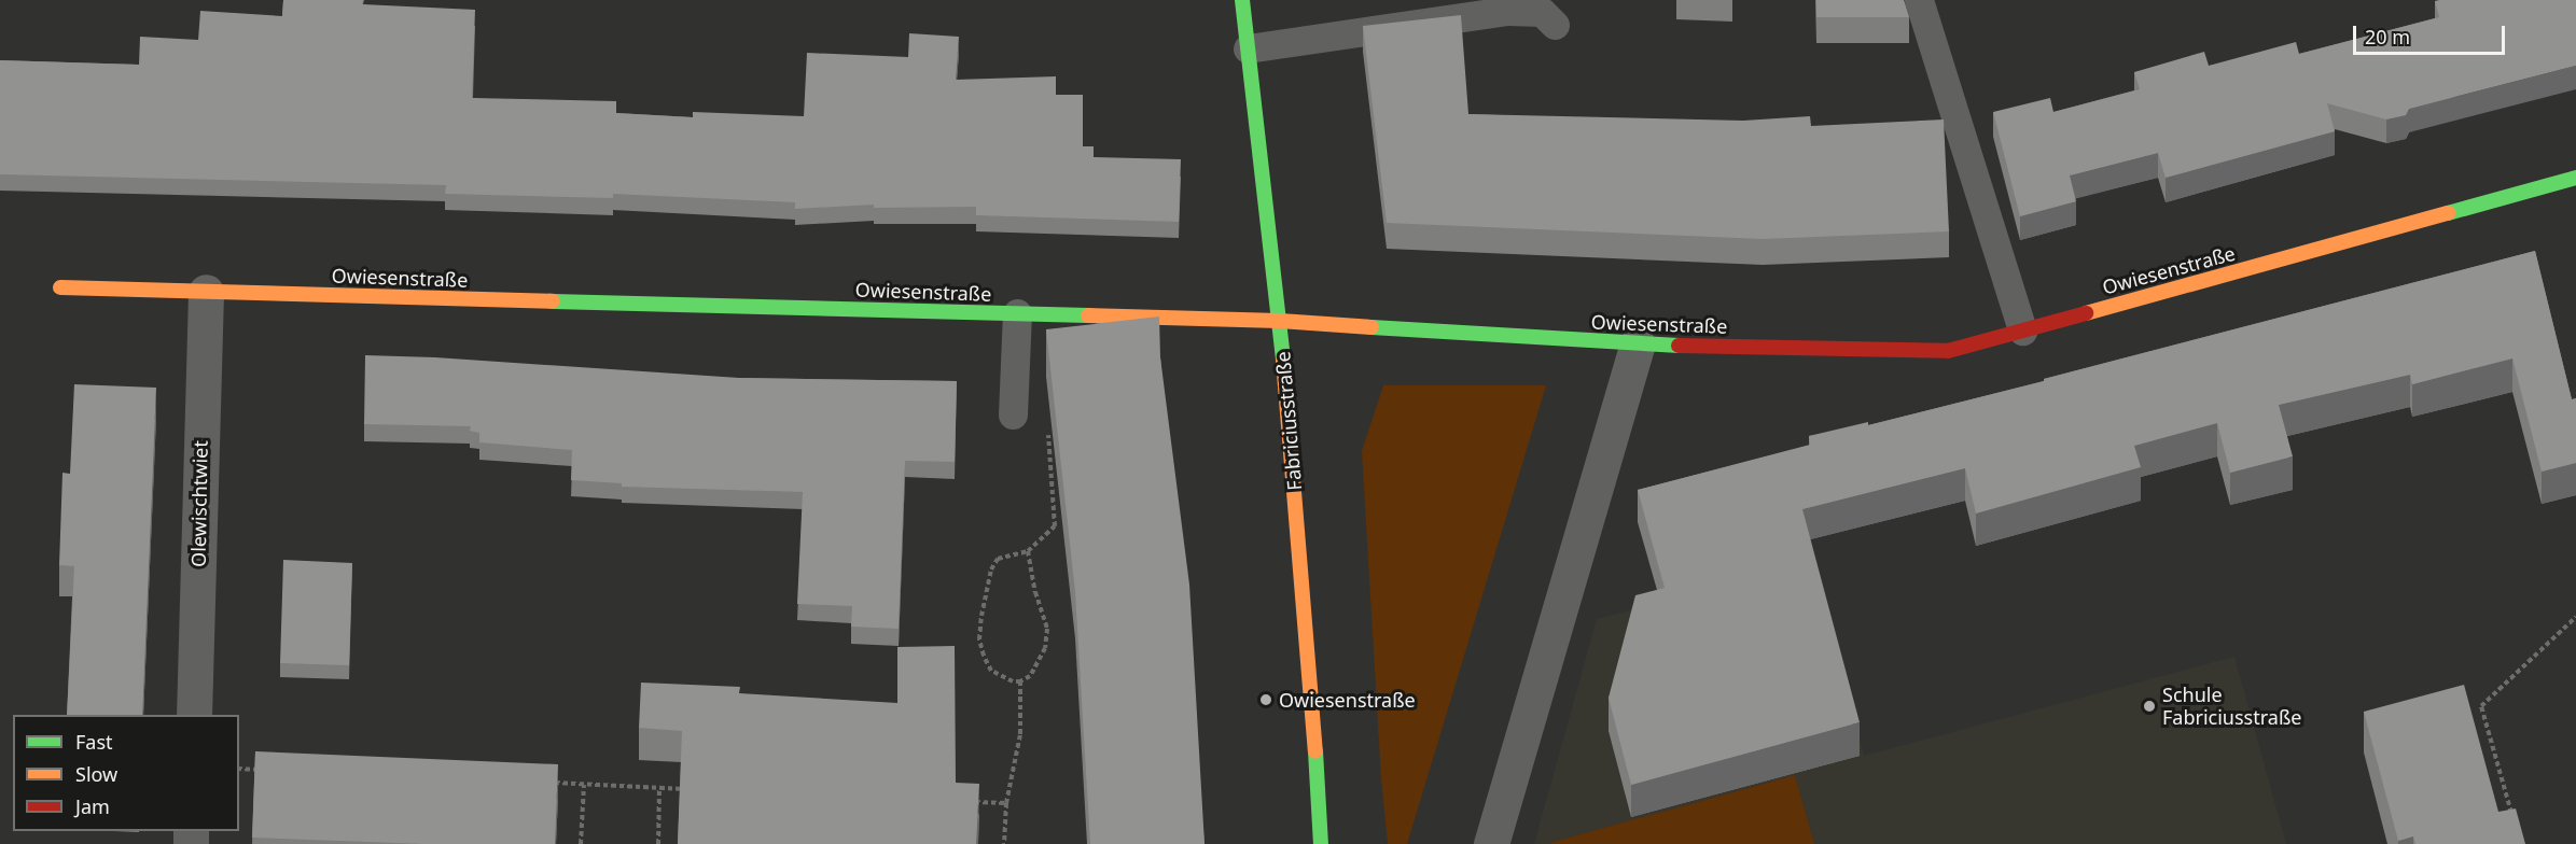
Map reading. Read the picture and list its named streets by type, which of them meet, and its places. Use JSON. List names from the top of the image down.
{
  "streets": {
    "street": ["Owiesenstraße", "Fabriciusstraße", "Olewischtwiet"]
  },
  "crossings": [
    ["Owiesenstraße", "Fabriciusstraße"],
    ["Owiesenstraße", "Olewischtwiet"]
  ],
  "places": ["Owiesenstraße", "Schule Fabriciusstraße"],
  "legend": ["Fast", "Slow", "Jam"],
  "scale_bar": "20 m"
}
